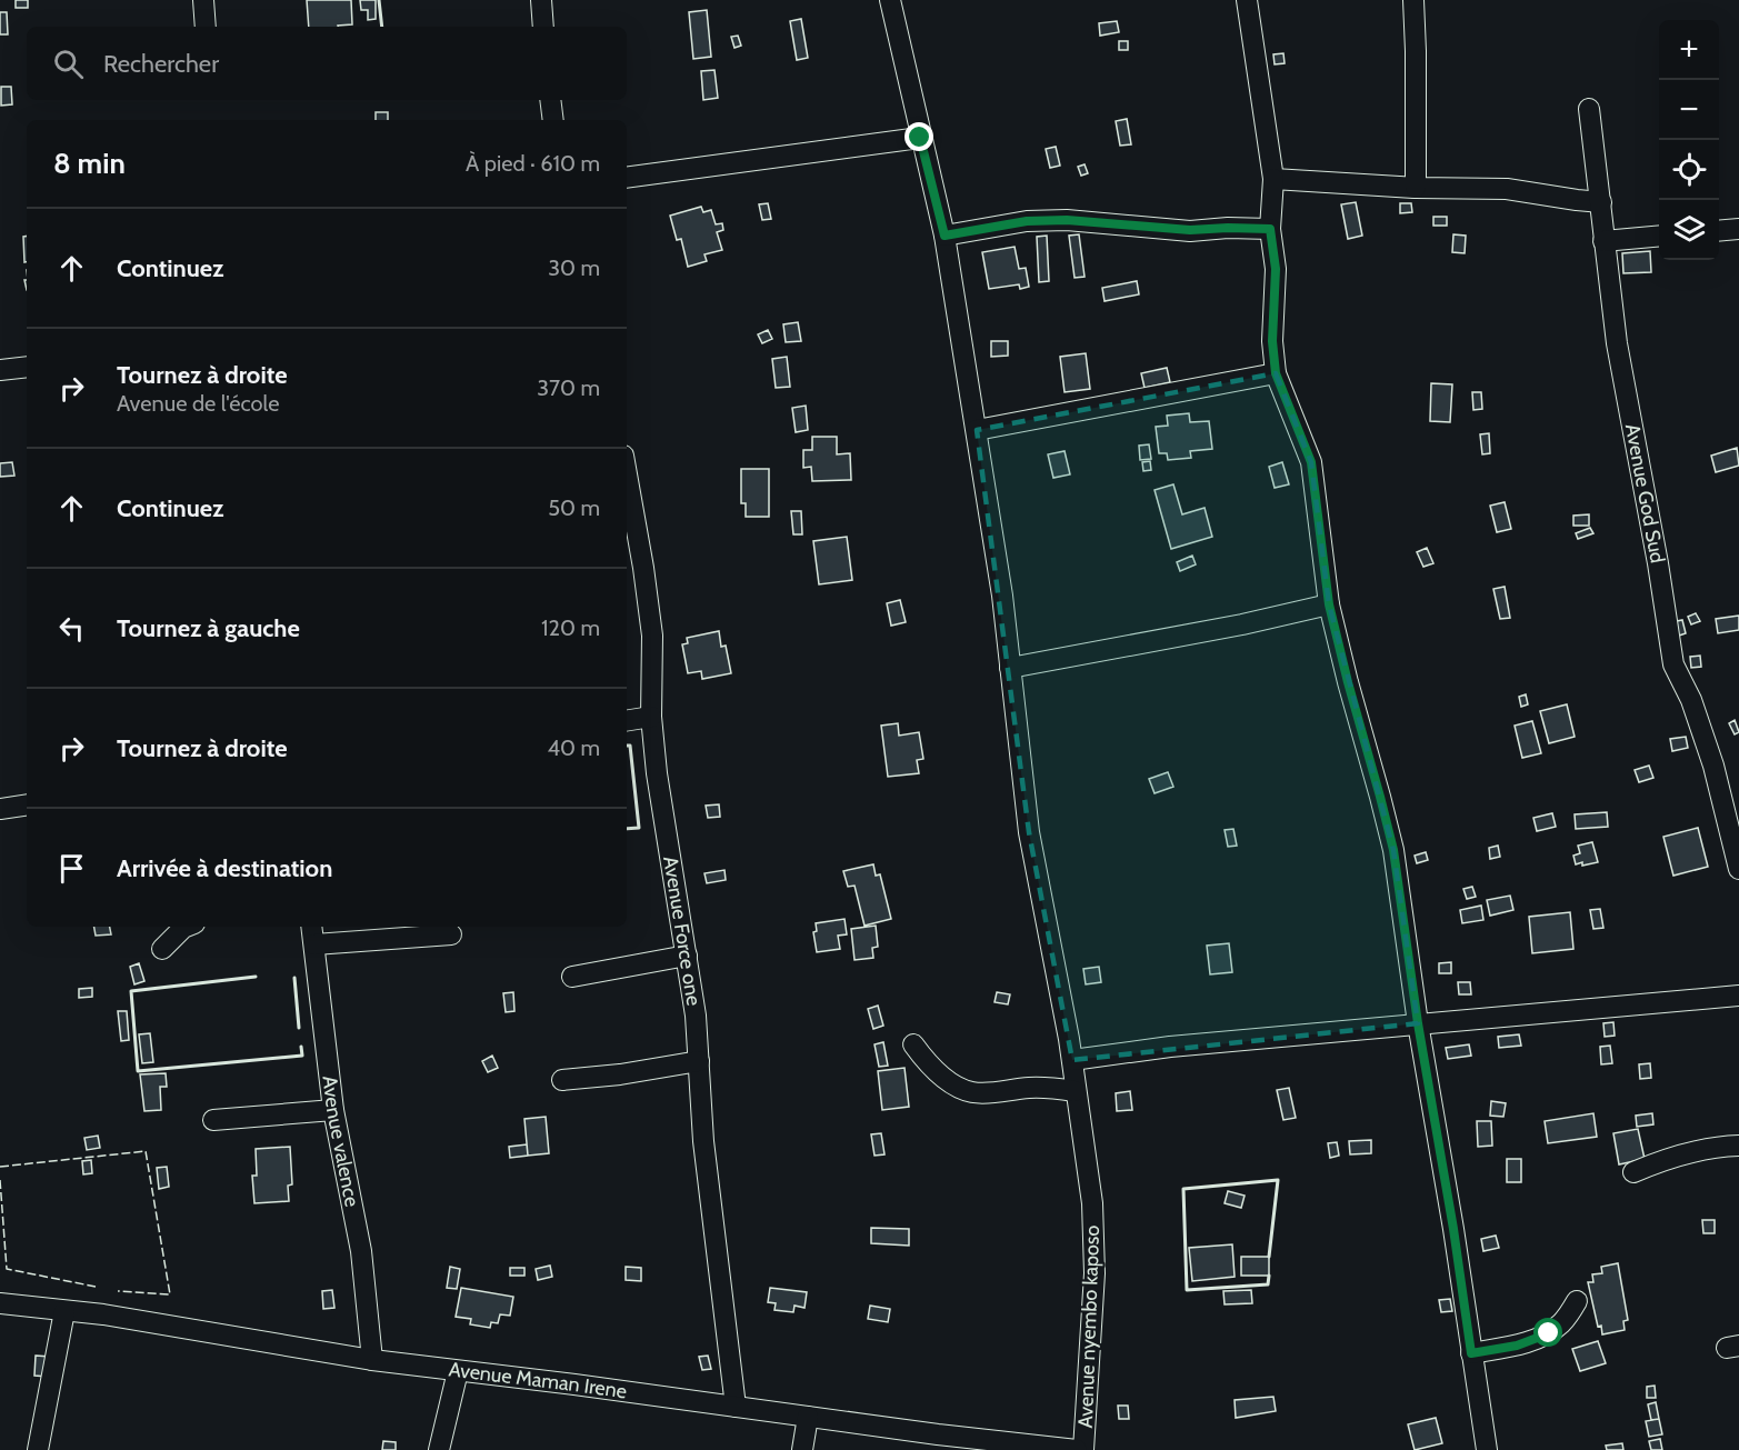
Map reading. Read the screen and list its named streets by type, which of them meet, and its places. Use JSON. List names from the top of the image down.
{
  "streets": {
    "street": [
      "Avenue God Sud",
      "Avenue Force one",
      "Avenue valence",
      "Avenue nyembo kaposo",
      "Avenue Maman Irene"
    ]
  },
  "crossings": [
    ["Avenue Force one", "Avenue Maman Irene"],
    ["Avenue valence", "Avenue Maman Irene"]
  ],
  "page": {
    "map_buttons": ["+", "−"],
    "search": "Rechercher",
    "heading": ["8 min", "À pied · 610 m"],
    "list": [
      ["Continuez", "30 m"],
      ["Tournez à droite", "Avenue de l'école", "370 m"],
      ["Continuez", "50 m"],
      ["Tournez à gauche", "120 m"],
      ["Tournez à droite", "40 m"],
      "Arrivée à destination"
    ]
  }
}
